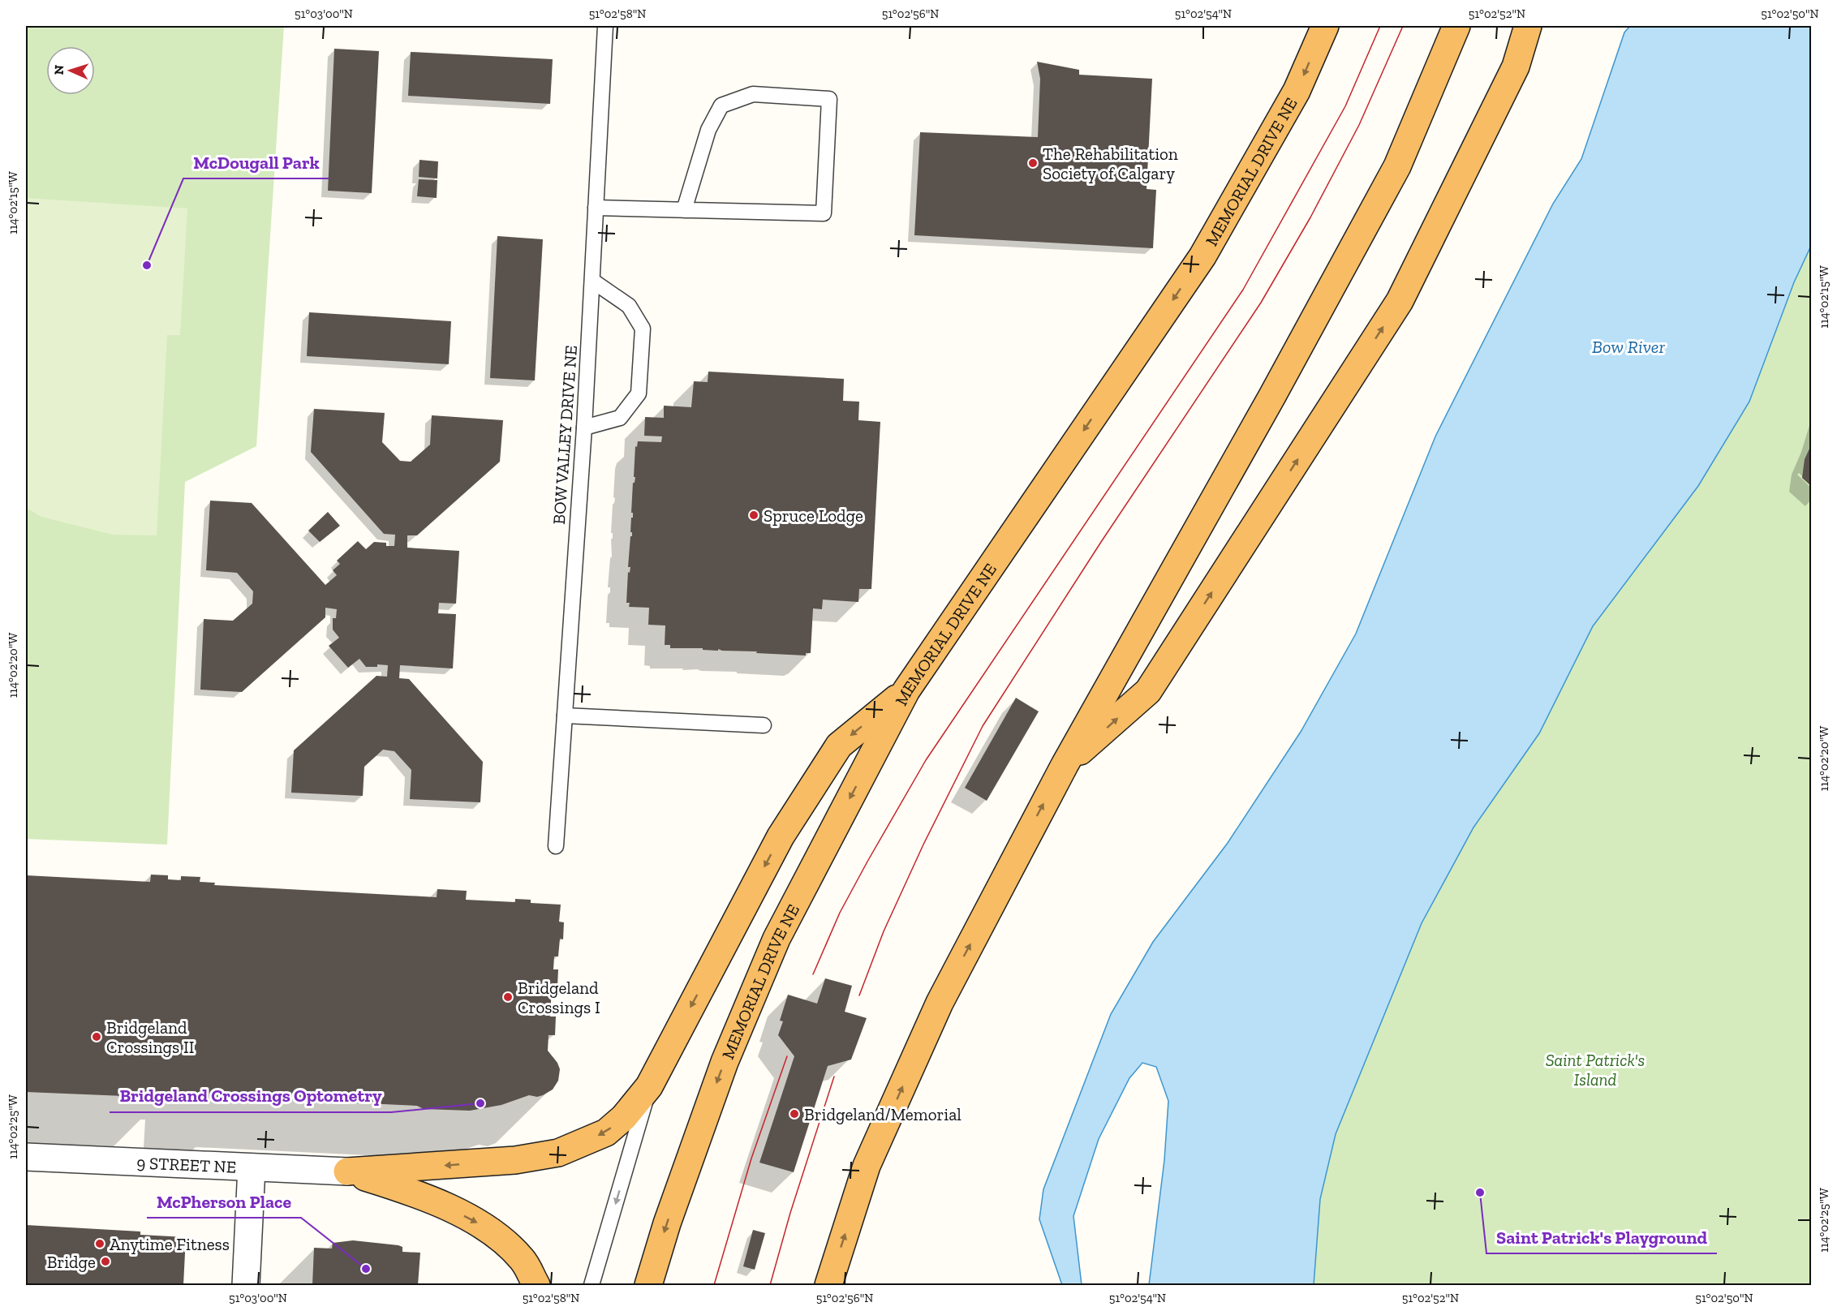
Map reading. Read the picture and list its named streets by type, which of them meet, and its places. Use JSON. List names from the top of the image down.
{
  "streets": {
    "highway": ["MEMORIAL DRIVE NE"],
    "street": ["9 STREET NE"],
    "lane": ["BOW VALLEY DRIVE NE"]
  },
  "water": ["Bow River"],
  "parks": ["Saint Patrick's Island"],
  "places": [
    "The Rehabilitation Society of Calgary",
    "McDougall Park",
    "Spruce Lodge",
    "Bridgeland Crossings I",
    "Bridgeland Crossings II",
    "Bridgeland Crossings Optometry",
    "Bridgeland/Memorial",
    "Saint Patrick's Playground",
    "Anytime Fitness",
    "Bridge",
    "McPherson Place"
  ],
  "north": "left",
  "coordinates": [
    "51°03'00\"N",
    "51°02'58\"N",
    "51°02'56\"N",
    "51°02'54\"N",
    "51°02'52\"N",
    "51°02'50\"N",
    "114°02'15\"W",
    "114°02'20\"W",
    "114°02'25\"W"
  ]
}
